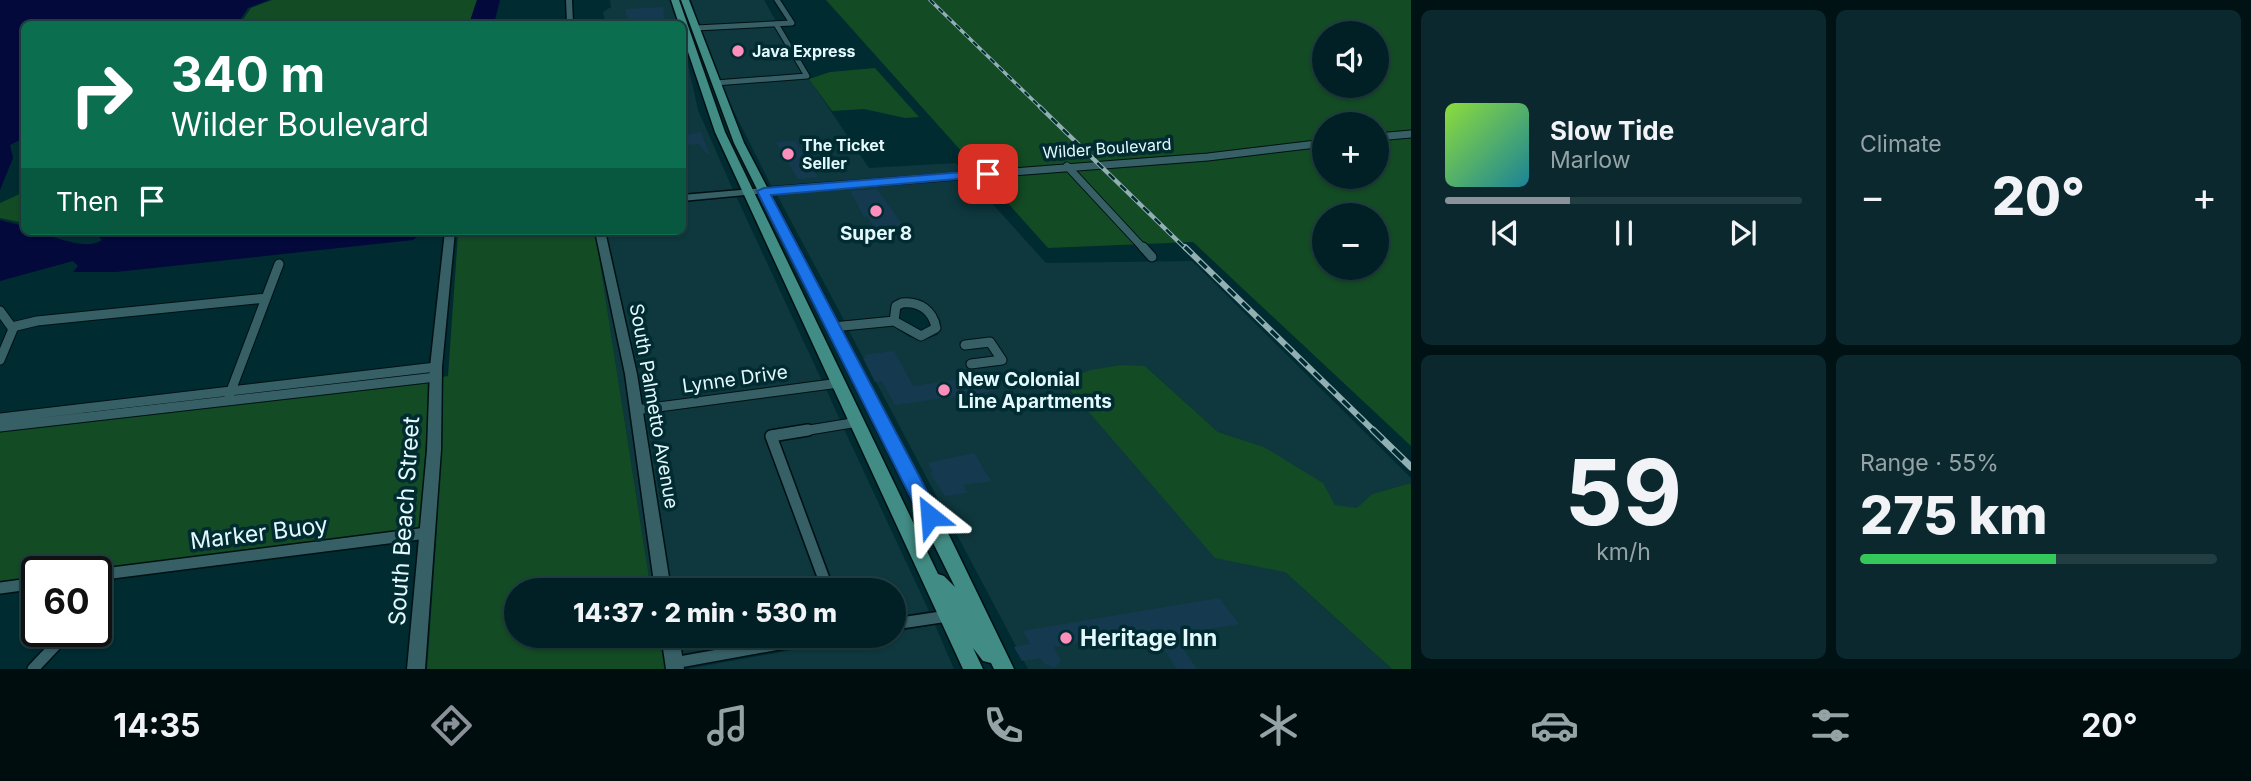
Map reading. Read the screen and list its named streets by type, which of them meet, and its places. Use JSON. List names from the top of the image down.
{
  "streets": {
    "street": [
      "Wilder Boulevard",
      "Lynne Drive",
      "South Palmetto Avenue",
      "South Beach Street",
      "Marker Buoy"
    ]
  },
  "crossings": [
    ["Lynne Drive", "South Palmetto Avenue"],
    ["South Beach Street", "Marker Buoy"]
  ],
  "places": [
    "Java Express",
    "The Ticket Seller",
    "Super 8",
    "New Colonial Line Apartments",
    "Heritage Inn"
  ],
  "page": {
    "tile": [
      "Climate",
      ["59", "km/h"],
      ["Range · 55%", "275 km"]
    ],
    "map_buttons": ["+", "−"],
    "turn": ["340 m", "Wilder Boulevard"],
    "song": ["Slow Tide", "Marlow"],
    "then": "Then",
    "heat": ["−", "20°", "+"],
    "limit": "60",
    "trip": "14:37 · 2 min · 530 m",
    "tabs": ["14:35", "20°"]
  }
}
